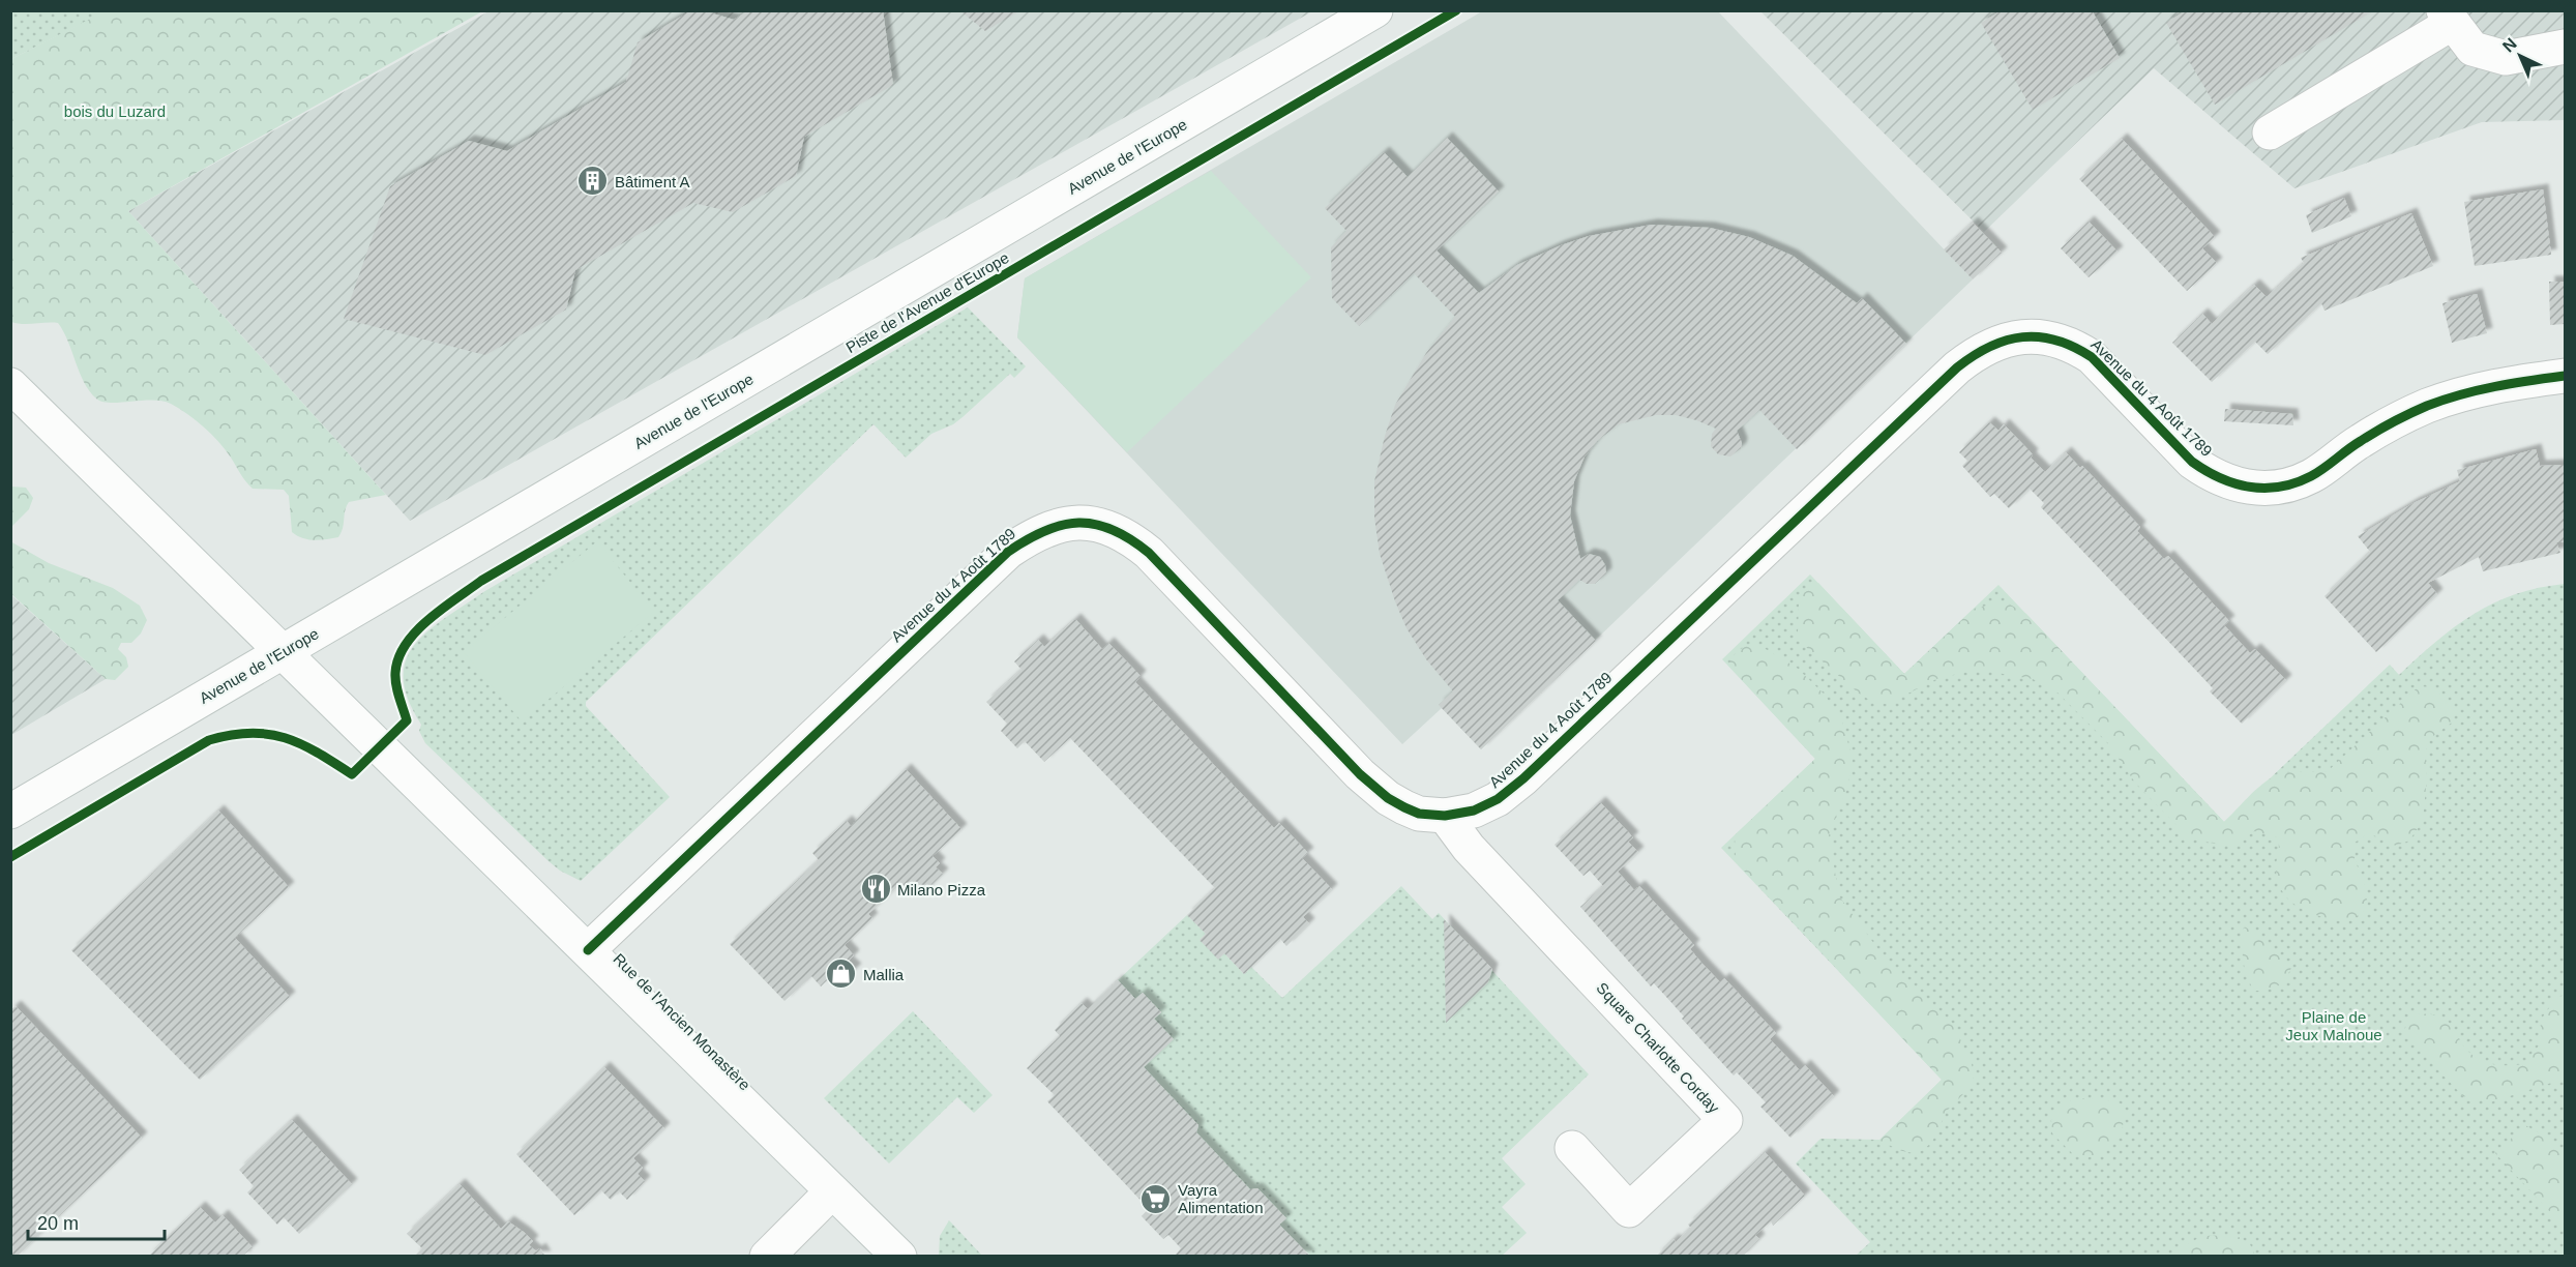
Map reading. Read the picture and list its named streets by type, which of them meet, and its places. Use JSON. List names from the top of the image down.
{
  "streets": {
    "street": [
      "Avenue de l'Europe",
      "Avenue du 4 Août 1789",
      "Rue de l'Ancien Monastère",
      "Square Charlotte Corday"
    ],
    "cycle path": ["Piste de l'Avenue d'Europe"]
  },
  "crossings": [
    ["Avenue de l'Europe", "Rue de l'Ancien Monastère"],
    ["Avenue du 4 Août 1789", "Rue de l'Ancien Monastère"],
    ["Avenue du 4 Août 1789", "Square Charlotte Corday"]
  ],
  "parks": ["bois du Luzard", "Plaine de Jeux Malnoue"],
  "places": {
    "building": ["Bâtiment A"],
    "restaurant": ["Milano Pizza"],
    "shop": ["Mallia"],
    "supermarket": ["Vayra Alimentation"]
  },
  "scale_bar": "20 m",
  "north": "top left"
}
